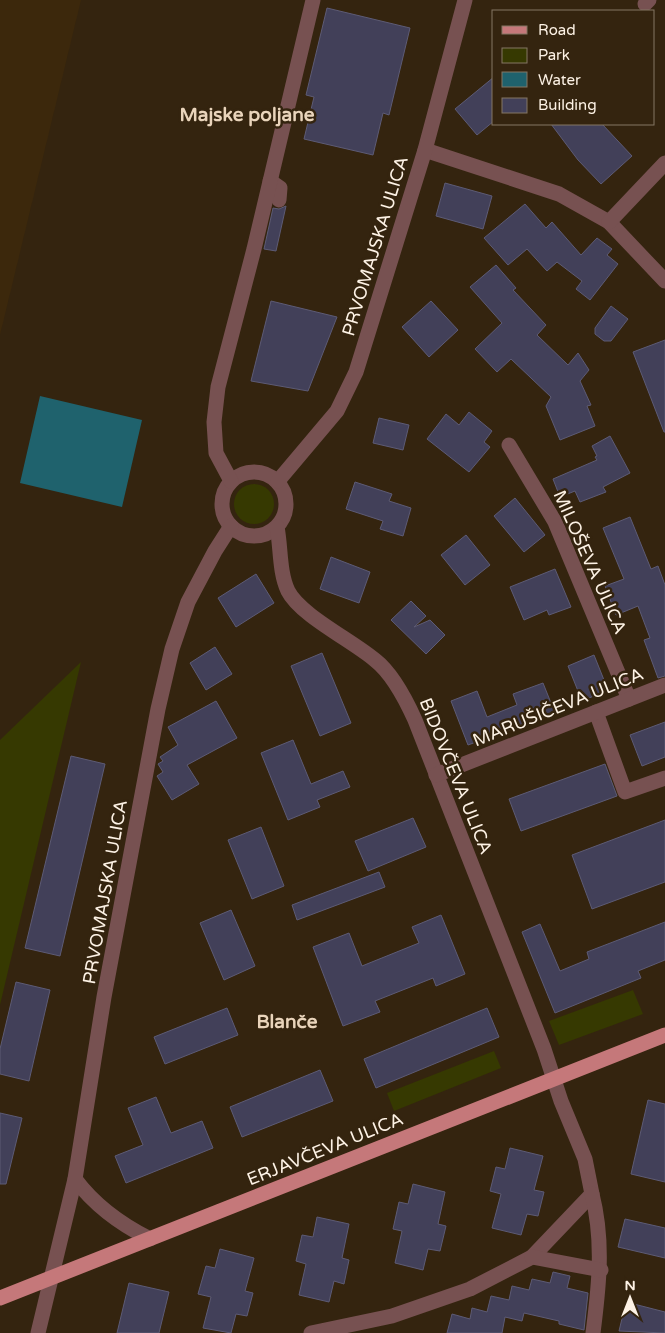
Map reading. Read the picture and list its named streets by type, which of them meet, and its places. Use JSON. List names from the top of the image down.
{
  "streets": {
    "main road": ["ERJAVČEVA ULICA"],
    "street": [
      "PRVOMAJSKA ULICA",
      "MILOŠEVA ULICA",
      "MARUŠIČEVA ULICA",
      "BIDOVČEVA ULICA"
    ]
  },
  "crossings": [
    ["PRVOMAJSKA ULICA", "BIDOVČEVA ULICA"],
    ["PRVOMAJSKA ULICA", "ERJAVČEVA ULICA"],
    ["MILOŠEVA ULICA", "MARUŠIČEVA ULICA"],
    ["MARUŠIČEVA ULICA", "BIDOVČEVA ULICA"],
    ["BIDOVČEVA ULICA", "ERJAVČEVA ULICA"]
  ],
  "districts": ["Majske poljane", "Blanče"],
  "legend": [
    "Road",
    "Park",
    "Water",
    "Building"
  ],
  "north": "top"
}
